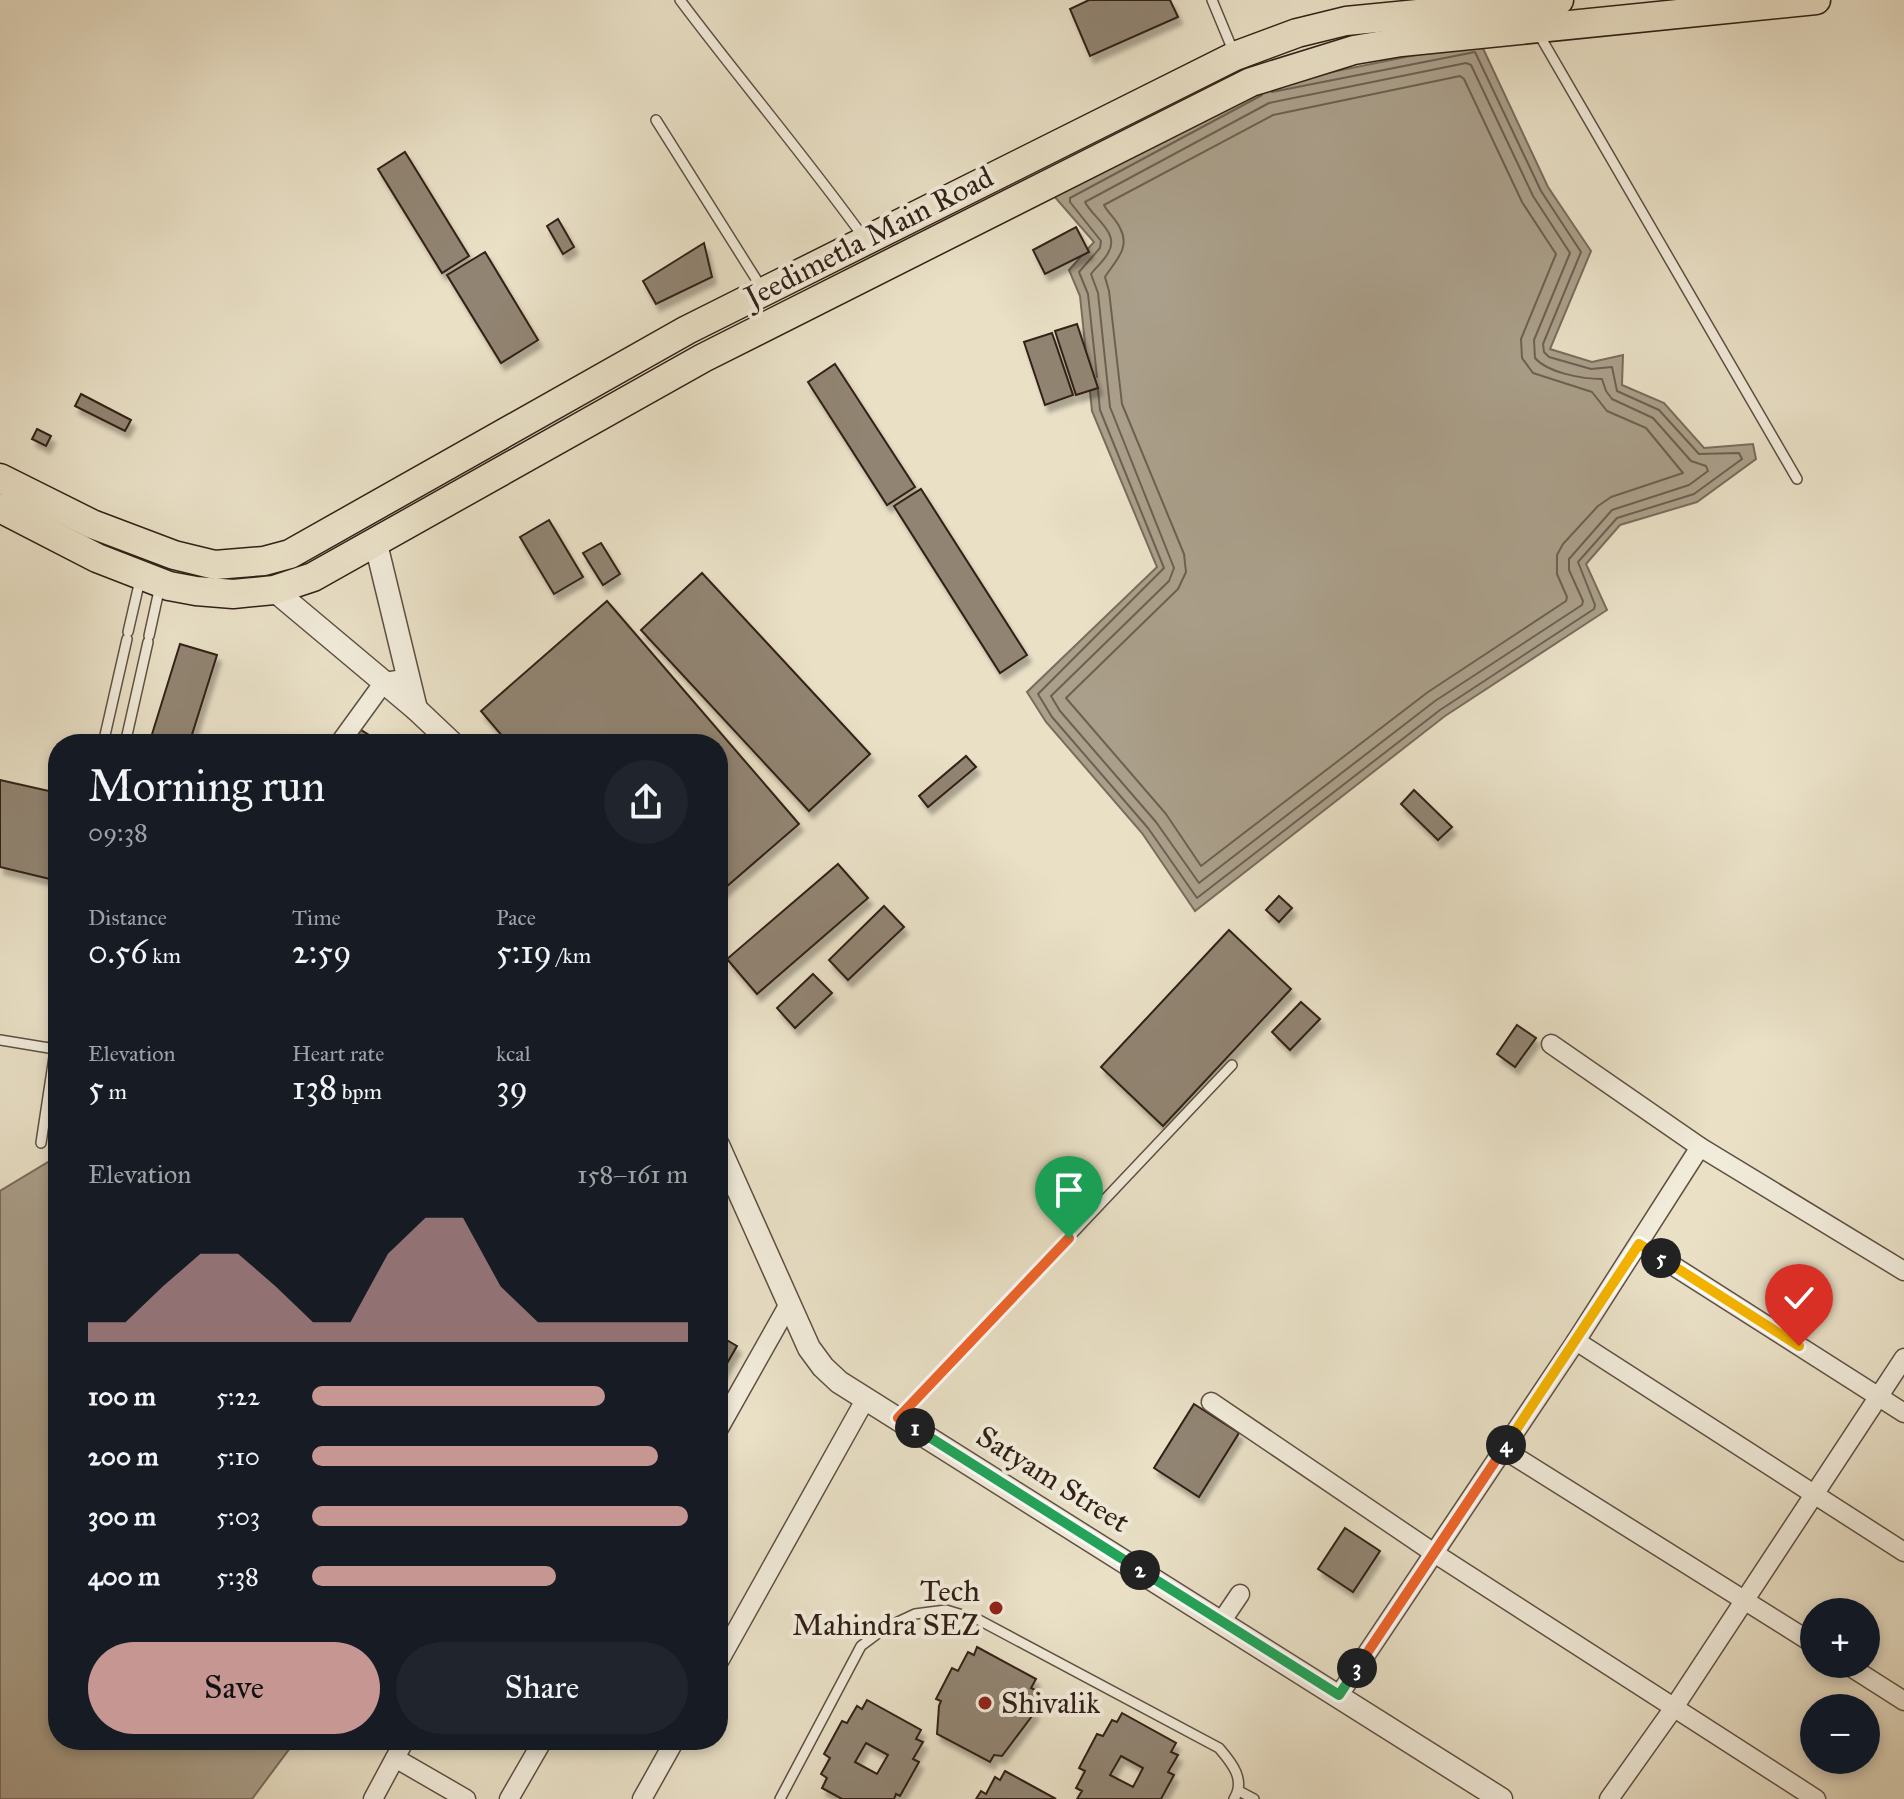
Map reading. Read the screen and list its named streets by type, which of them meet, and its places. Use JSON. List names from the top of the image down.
{
  "streets": {
    "main road": ["Jeedimetla Main Road"],
    "street": ["Satyam Street"]
  },
  "places": ["Tech Mahindra SEZ", "Shivalik"],
  "page": {
    "heading": ["Morning run", "09:38"],
    "stats": [
      ["Distance", "0.56 km"],
      ["Time", "2:59"],
      ["Pace", "5:19 /km"],
      ["Elevation", "5 m"],
      ["Heart rate", "138 bpm"],
      ["kcal", "39"]
    ],
    "chart": ["Elevation", "158–161 m"],
    "pins": [
      "5",
      "1",
      "4",
      "2",
      "3"
    ],
    "list": [
      {
        "name": "100 m",
        "note": "5:22"
      },
      {
        "name": "200 m",
        "note": "5:10"
      },
      {
        "name": "300 m",
        "note": "5:03"
      },
      {
        "name": "400 m",
        "note": "5:38"
      }
    ],
    "map_buttons": ["+", "−"],
    "buttons": ["Save", "Share"]
  }
}
